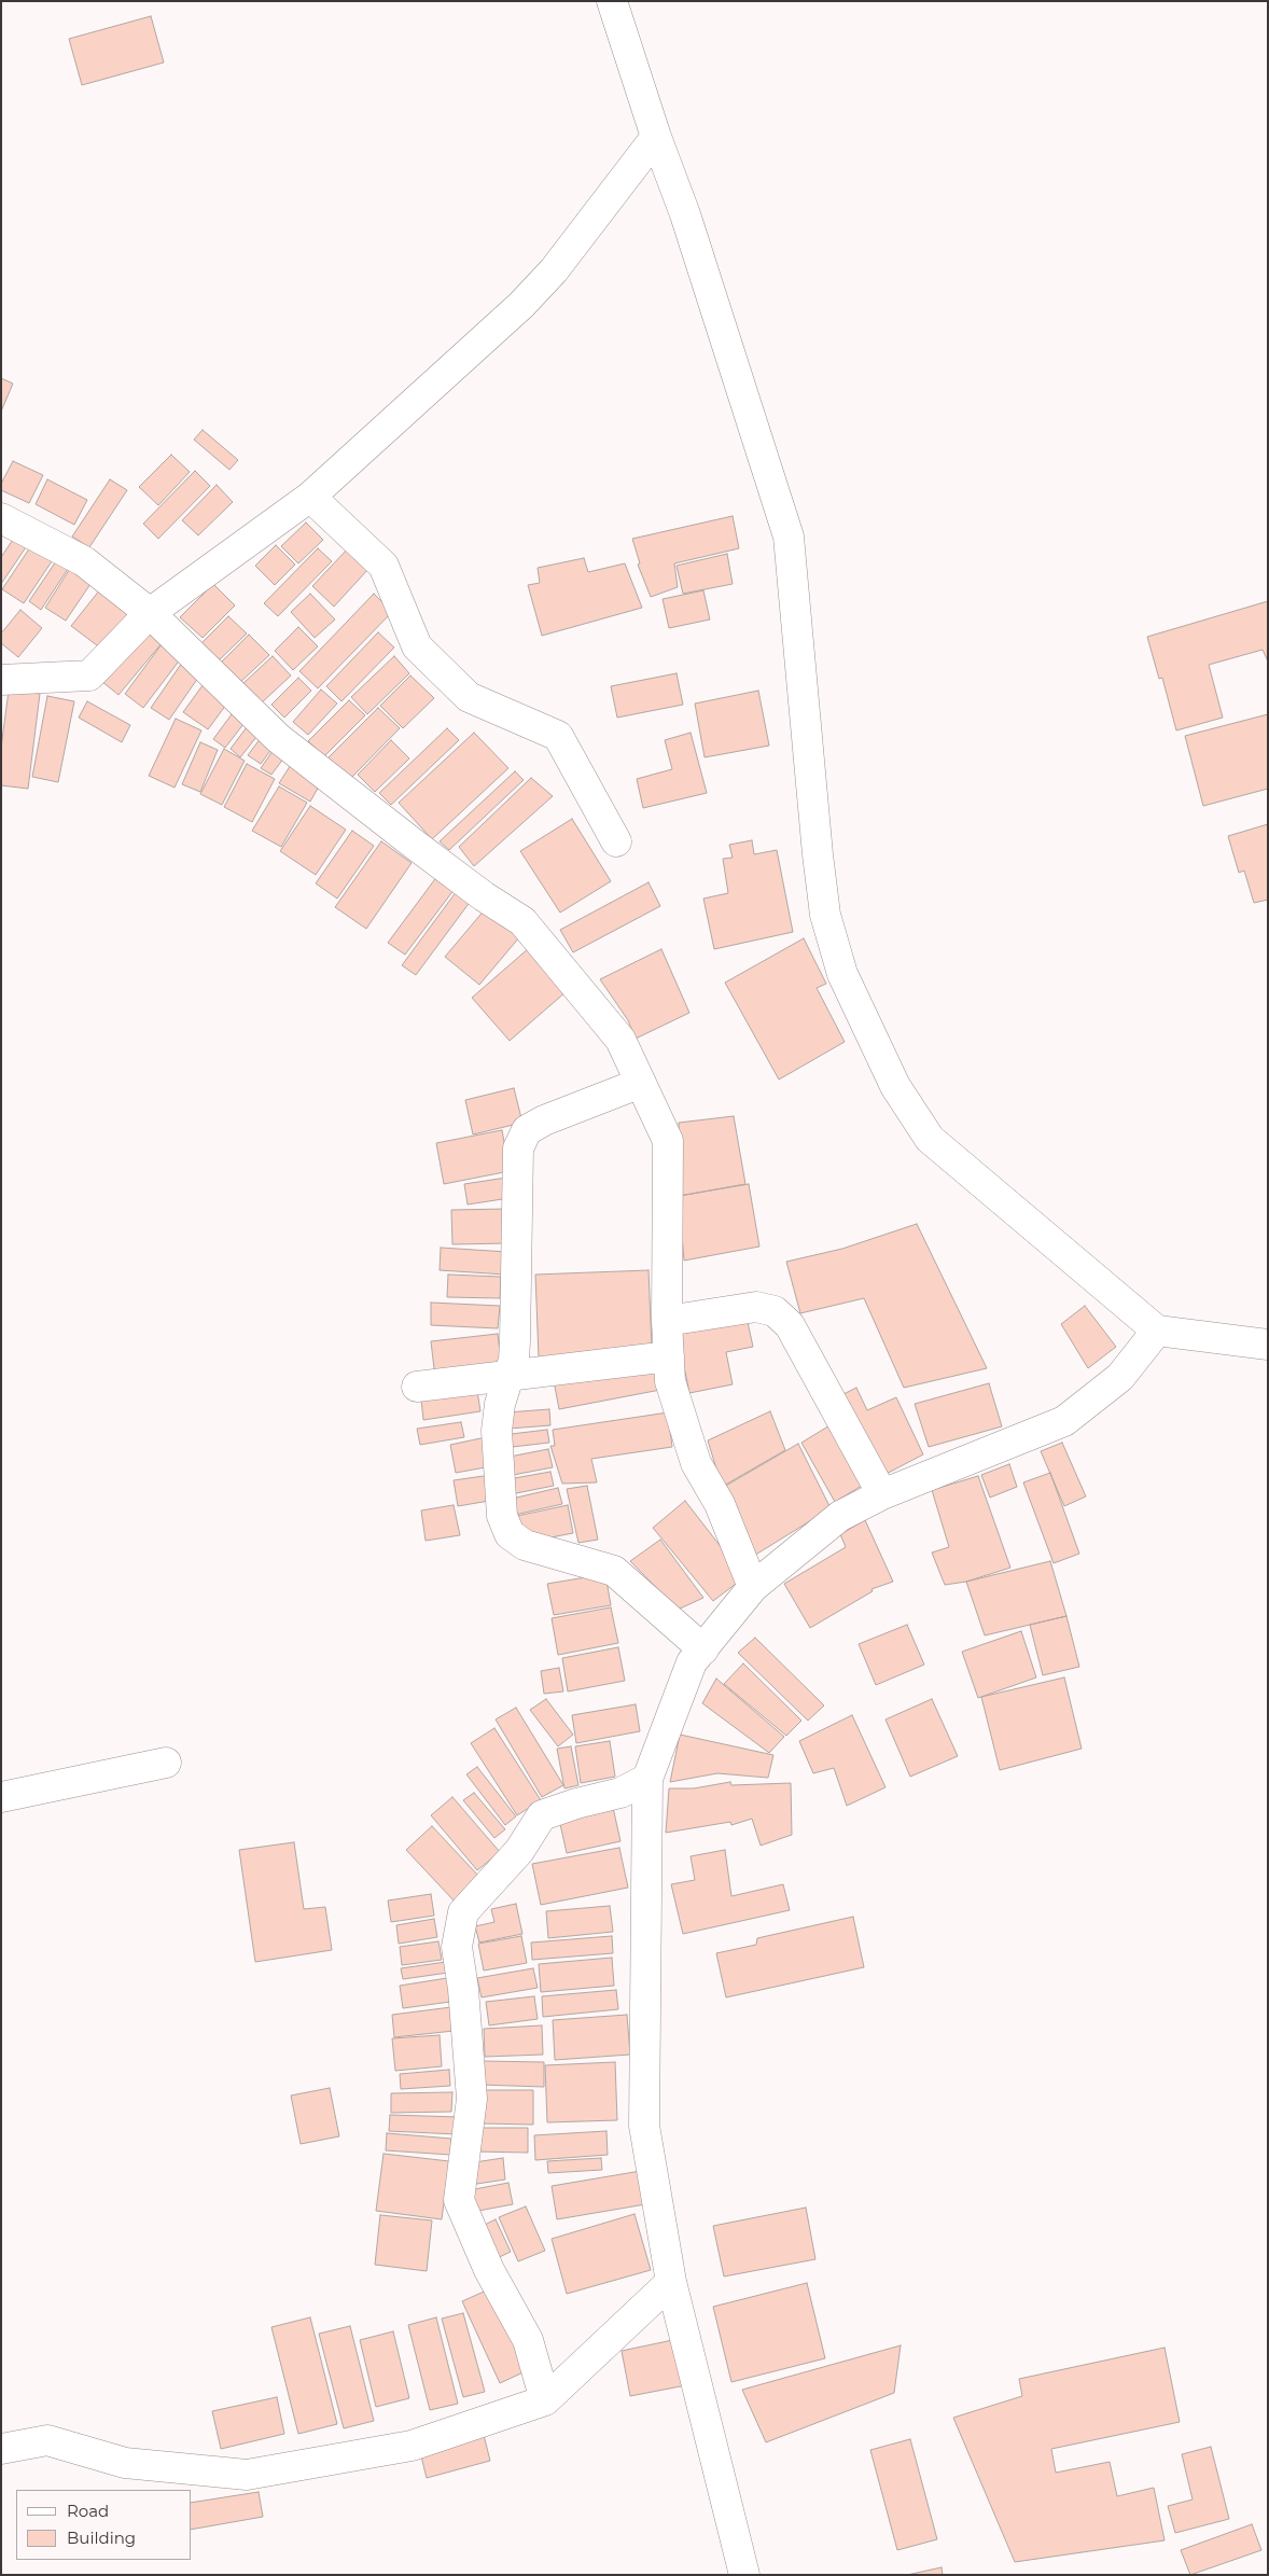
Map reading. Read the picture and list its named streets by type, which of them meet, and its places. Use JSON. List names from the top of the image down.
{
  "legend": ["Road", "Building"]
}
